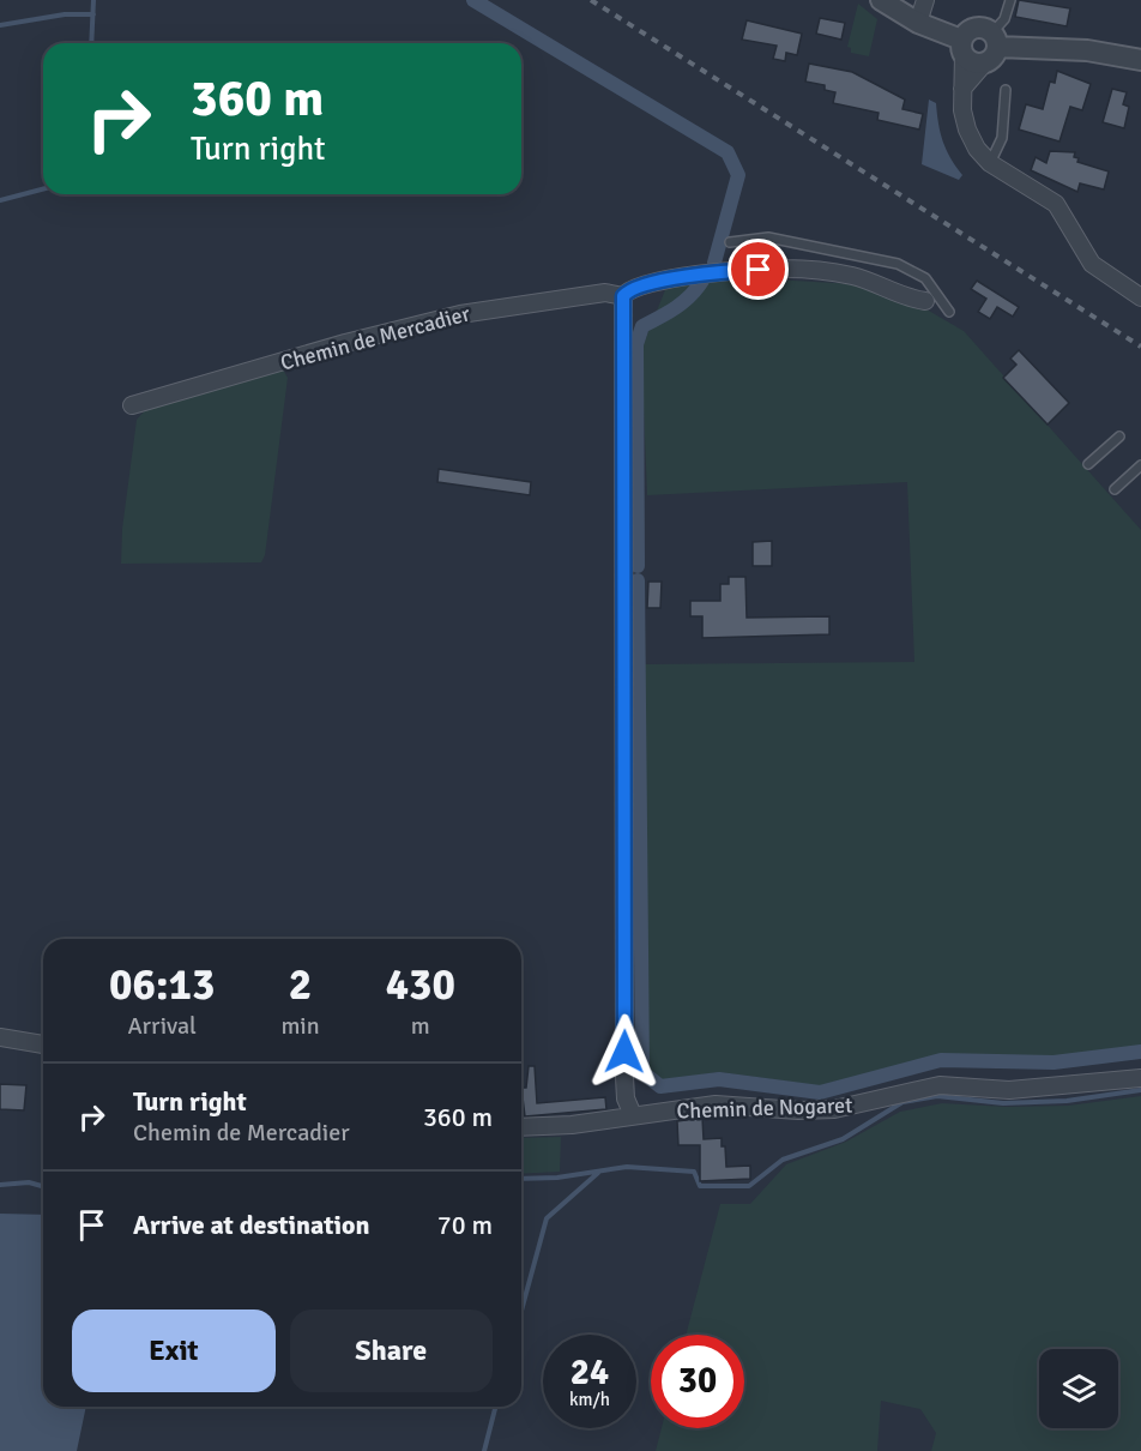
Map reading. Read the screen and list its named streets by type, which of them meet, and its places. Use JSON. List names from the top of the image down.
{
  "streets": {
    "street": ["Chemin de Mercadier", "Chemin de Nogaret"]
  },
  "page": {
    "turn": ["360 m", "Turn right"],
    "eta": [
      "06:13",
      "Arrival",
      "2",
      "min",
      "430",
      "m"
    ],
    "list": [
      {
        "name": "Turn right",
        "note": "Chemin de Mercadier",
        "value": "360 m"
      },
      {
        "name": "Arrive at destination",
        "value": "70 m"
      }
    ],
    "buttons": ["Exit", "Share"],
    "speed": "24 km/h",
    "limit": "30"
  }
}
